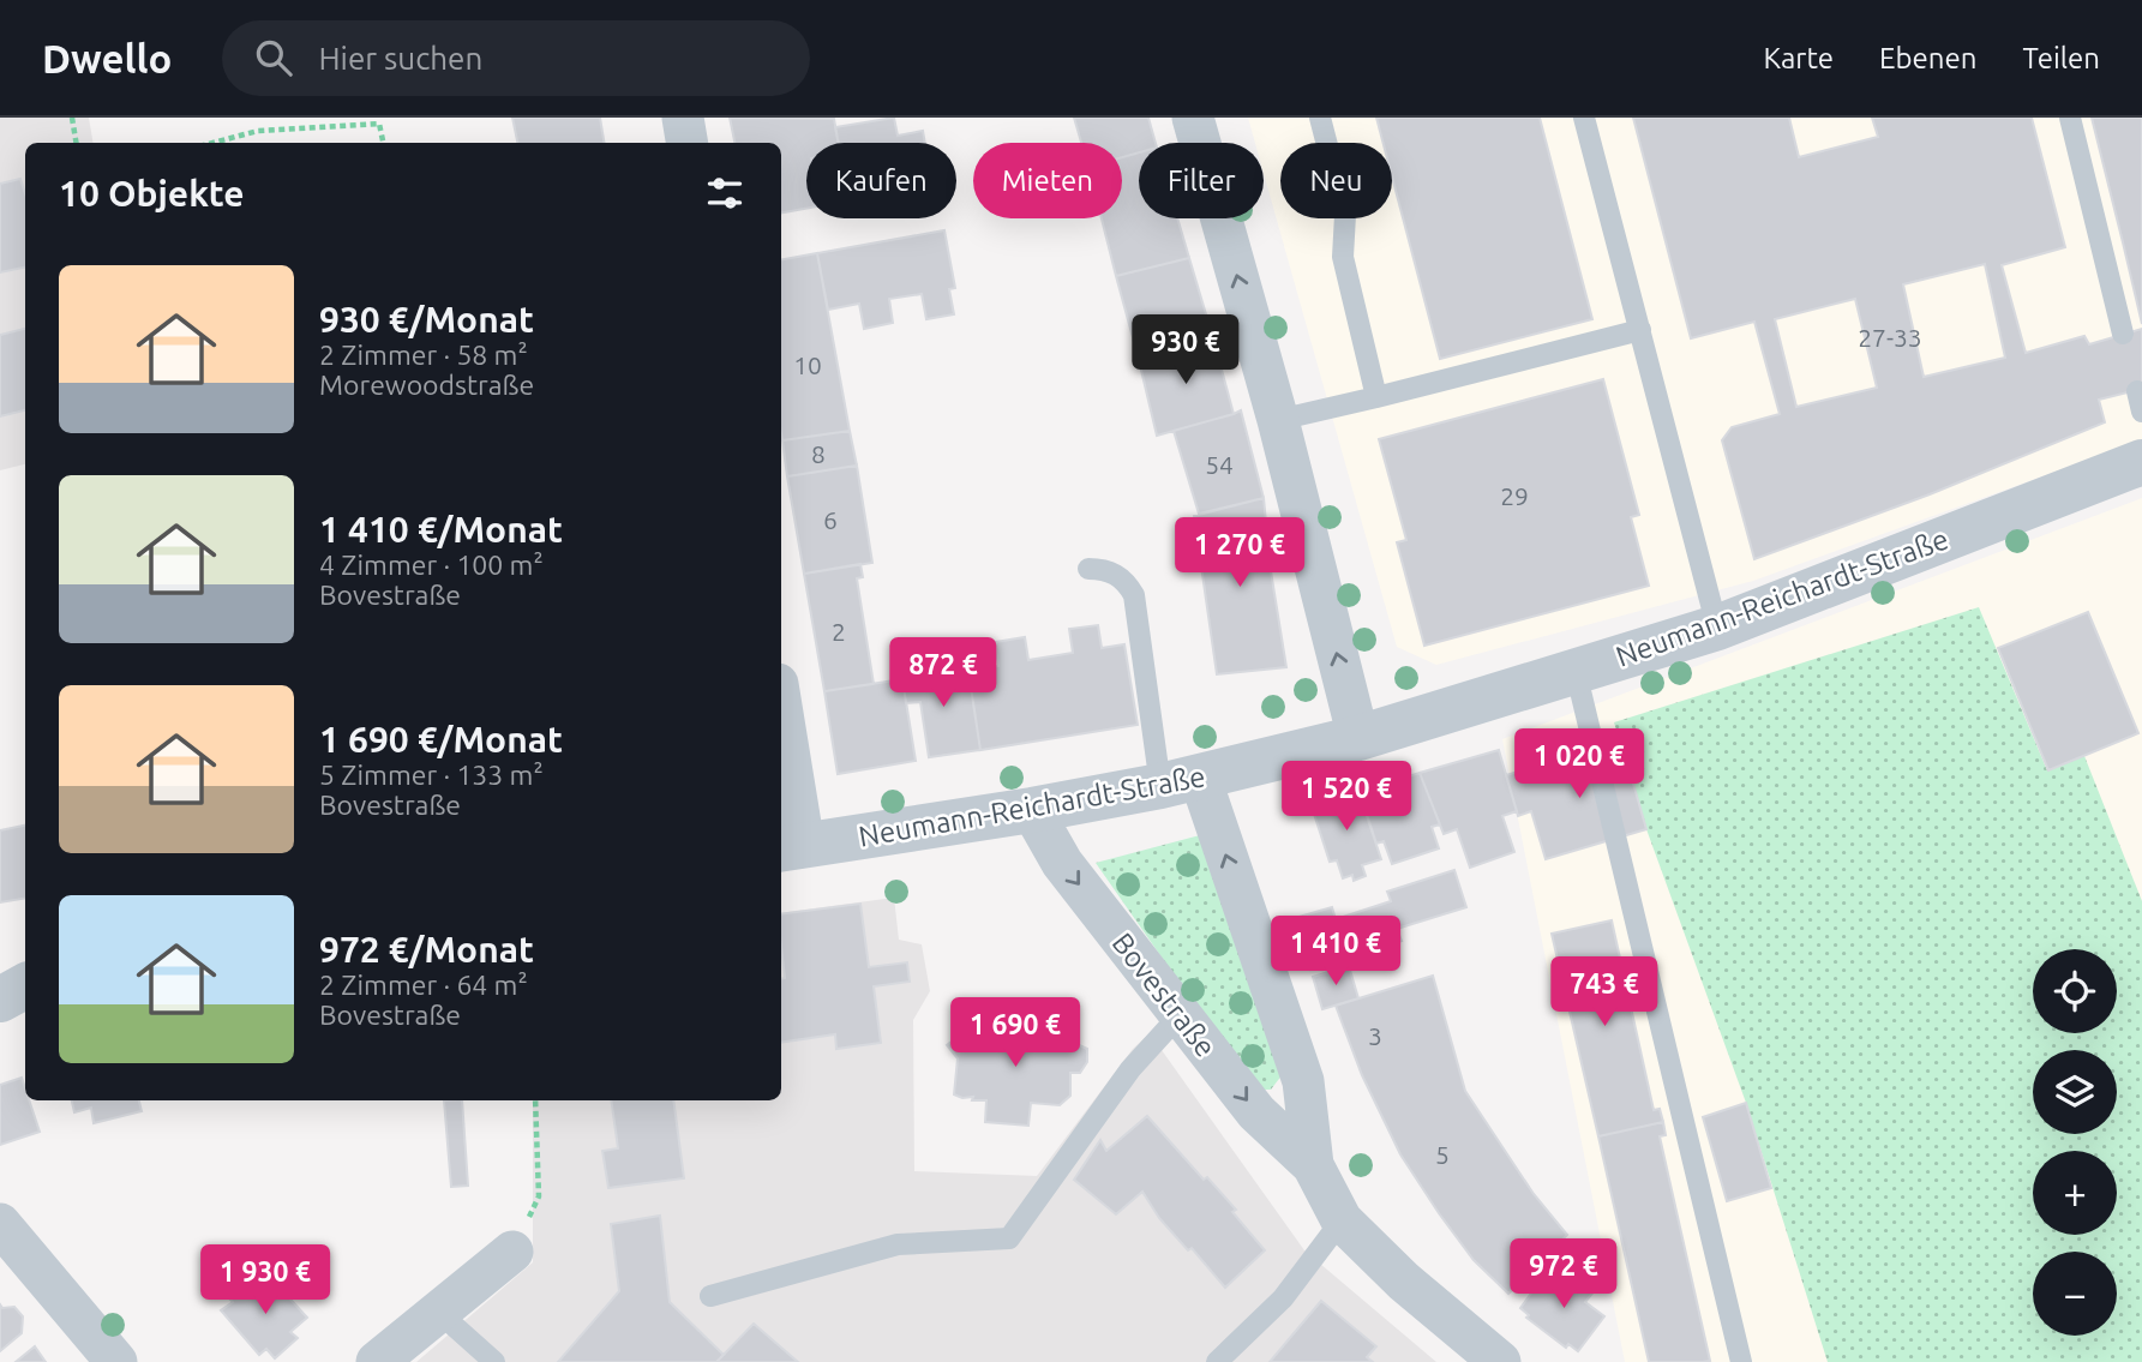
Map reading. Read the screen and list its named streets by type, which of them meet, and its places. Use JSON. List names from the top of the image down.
{
  "streets": {
    "street": ["Neumann-Reichardt-Straße", "Bovestraße"]
  },
  "crossings": [
    ["Neumann-Reichardt-Straße", "Bovestraße"]
  ],
  "house_numbers": [
    "27-33",
    "10",
    "8",
    "54",
    "29",
    "6",
    "2",
    "3",
    "5"
  ],
  "page": {
    "header": "Dwello",
    "search": "Hier suchen",
    "nav": ["Karte", "Ebenen", "Teilen"],
    "chip": [
      "Kaufen",
      "Mieten",
      "Filter",
      "Neu"
    ],
    "heading": "10 Objekte",
    "list": [
      {
        "name": "930 €/Monat",
        "note": "2 Zimmer · 58 m² · Morewoodstraße"
      },
      {
        "name": "1 410 €/Monat",
        "note": "4 Zimmer · 100 m² · Bovestraße"
      },
      {
        "name": "1 690 €/Monat",
        "note": "5 Zimmer · 133 m² · Bovestraße"
      },
      {
        "name": "972 €/Monat",
        "note": "2 Zimmer · 64 m² · Bovestraße"
      }
    ],
    "price": [
      "930 €",
      "1 270 €",
      "872 €",
      "1 020 €",
      "1 520 €",
      "1 410 €",
      "743 €",
      "1 690 €",
      "972 €",
      "1 930 €"
    ],
    "map_buttons": ["+", "−"]
  }
}
